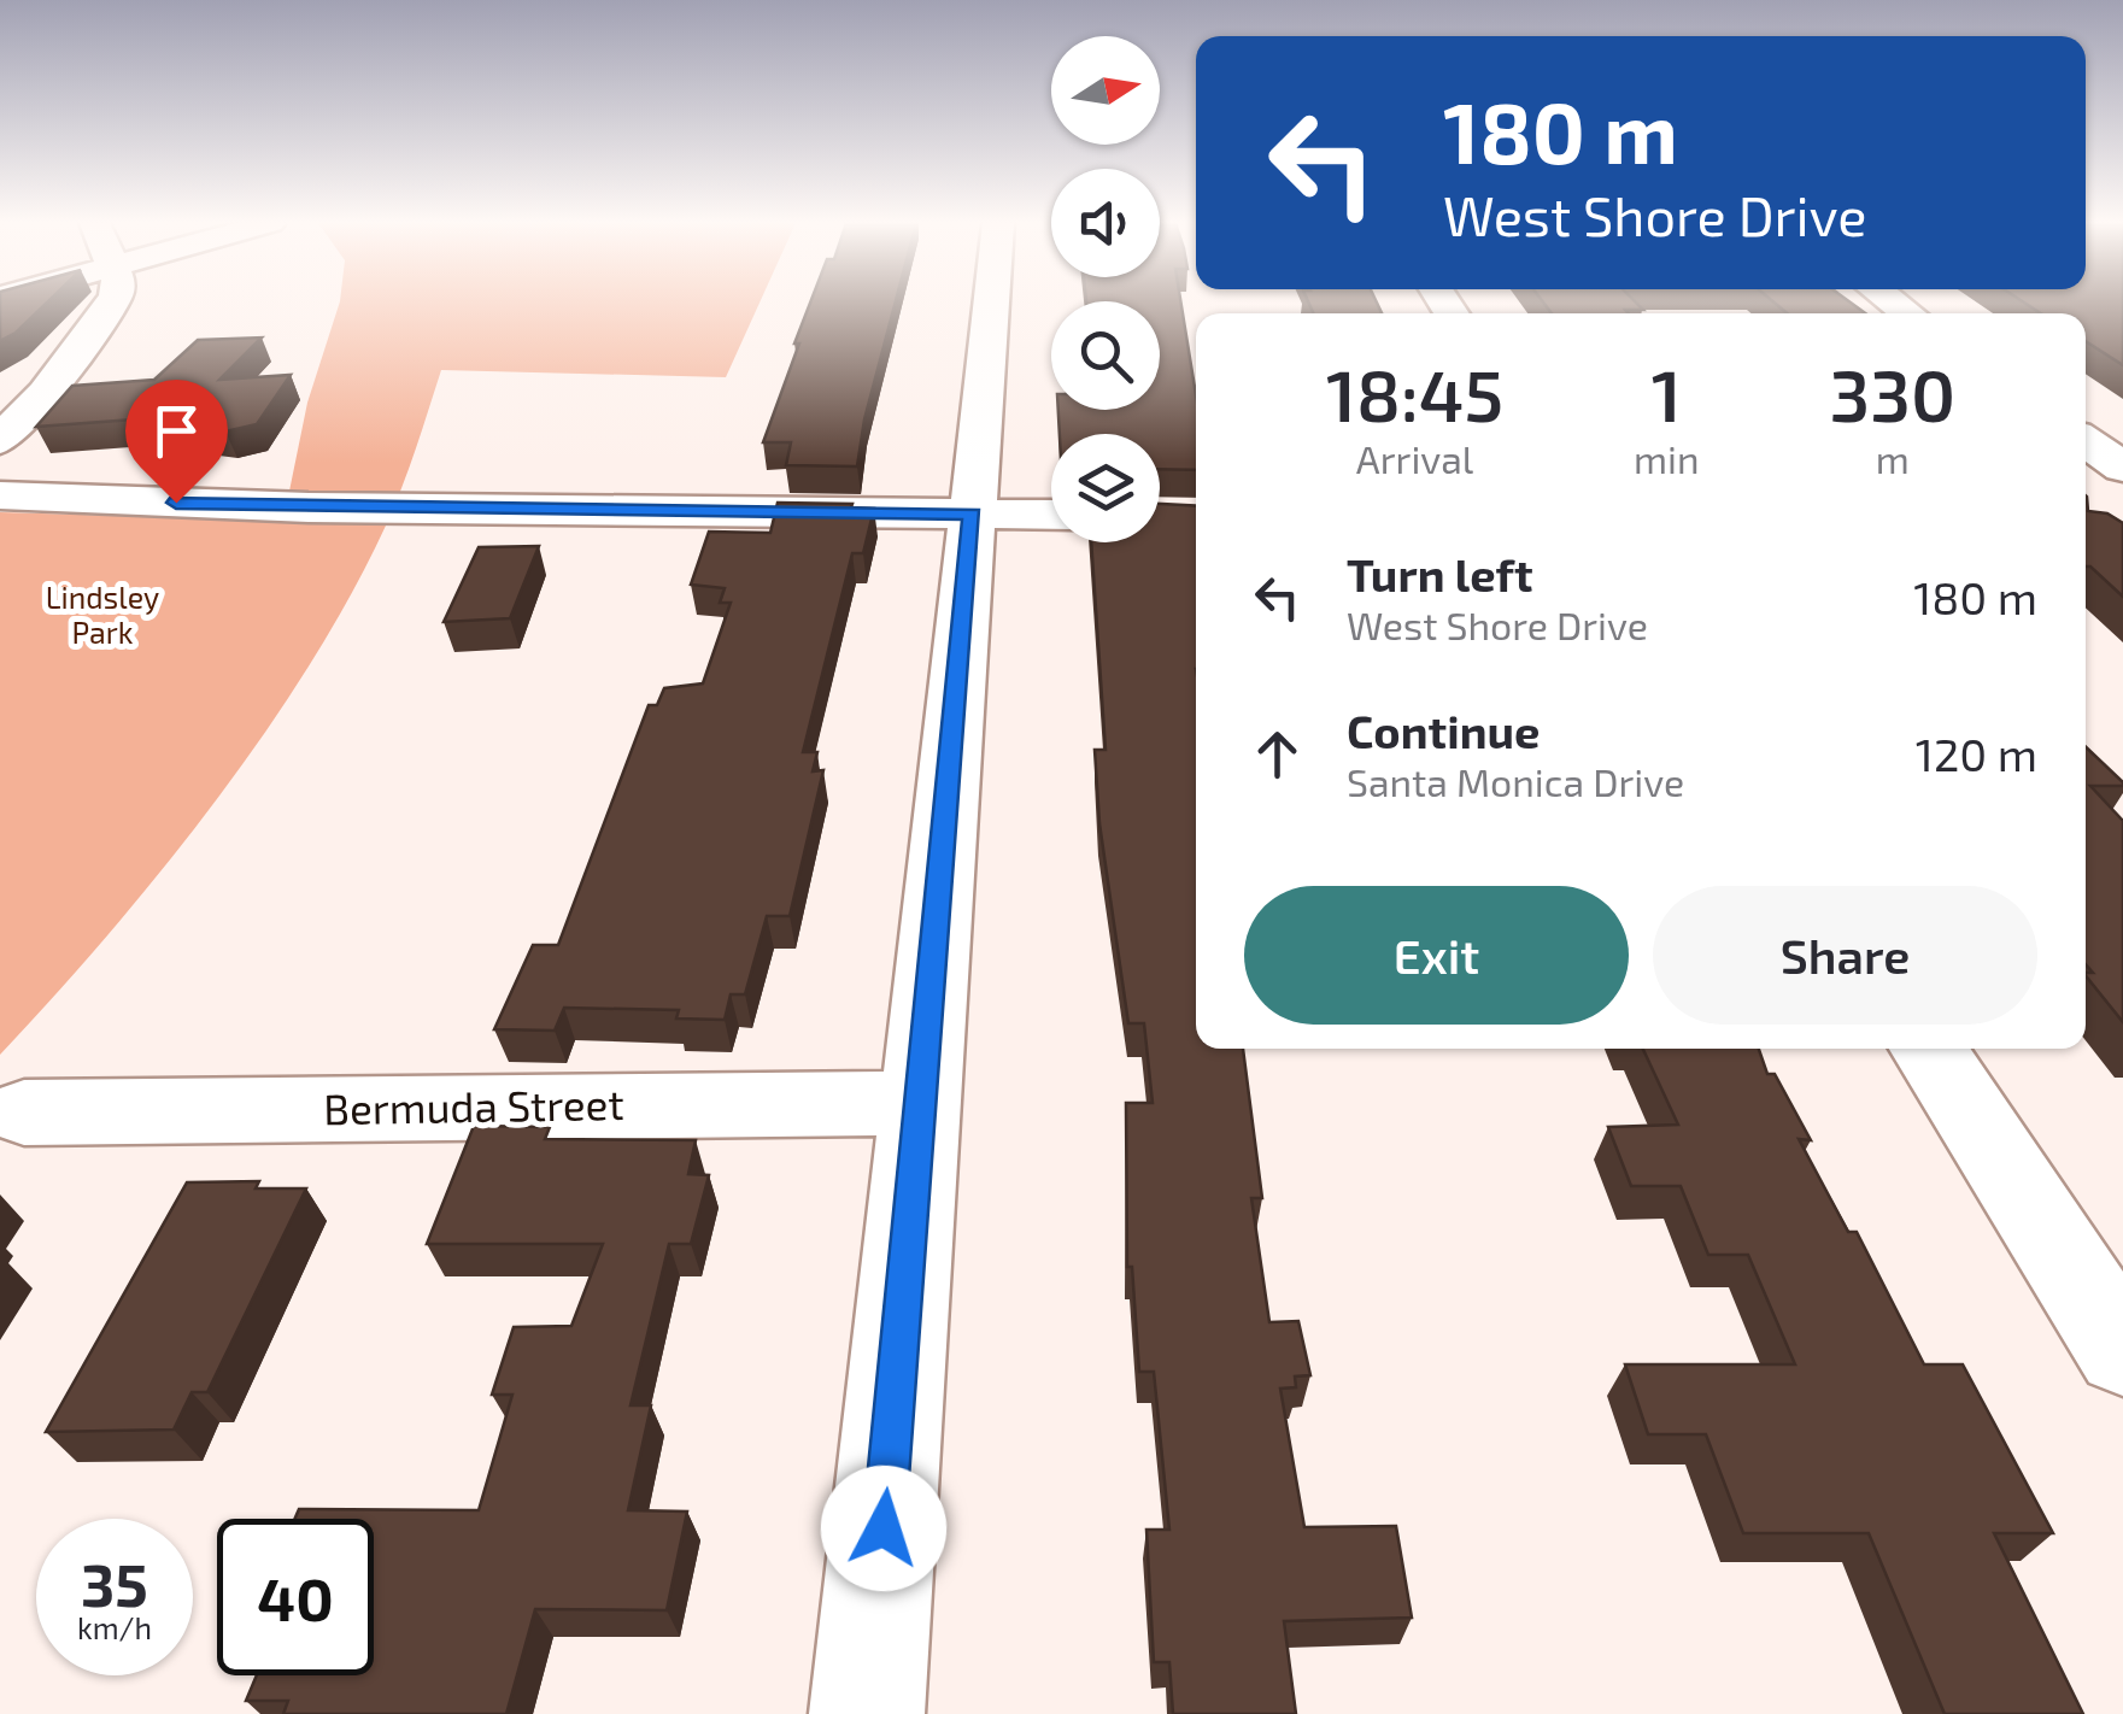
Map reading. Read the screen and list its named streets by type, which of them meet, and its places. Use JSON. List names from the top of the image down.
{
  "streets": {
    "street": ["Bermuda Street"]
  },
  "parks": ["Lindsley Park"],
  "north": "right",
  "page": {
    "turn": ["180 m", "West Shore Drive"],
    "eta": [
      "18:45",
      "Arrival",
      "1",
      "min",
      "330",
      "m"
    ],
    "list": [
      {
        "name": "Turn left",
        "note": "West Shore Drive",
        "value": "180 m"
      },
      {
        "name": "Continue",
        "note": "Santa Monica Drive",
        "value": "120 m"
      }
    ],
    "buttons": ["Exit", "Share"],
    "speed": "35 km/h",
    "limit": "40"
  }
}
